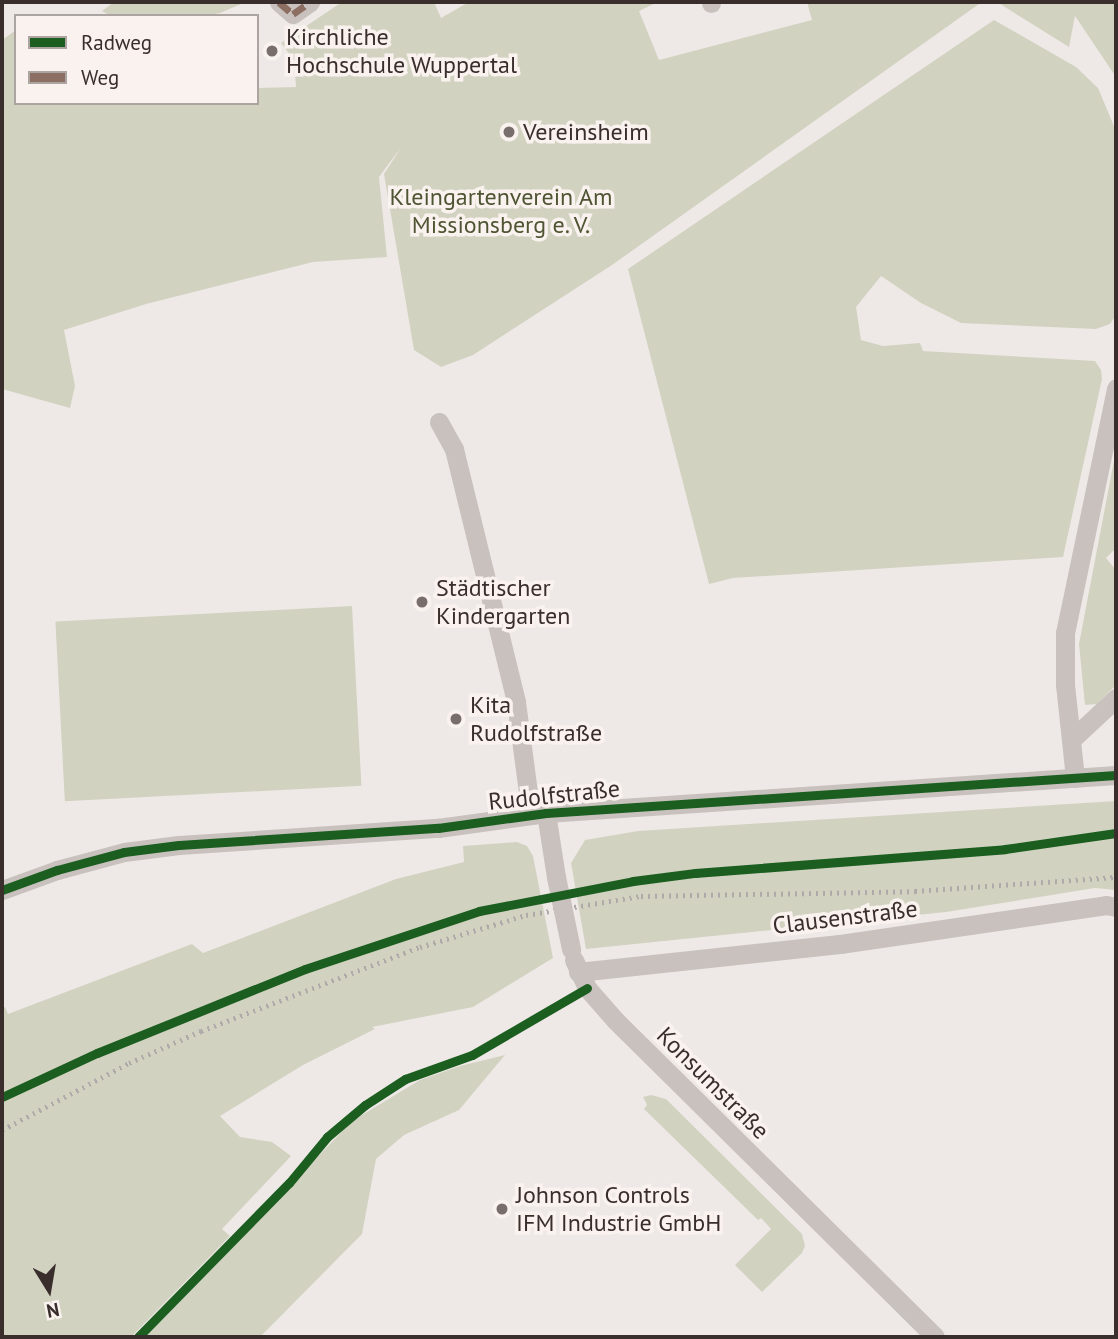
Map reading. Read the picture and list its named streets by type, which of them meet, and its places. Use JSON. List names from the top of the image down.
{
  "streets": {
    "street": ["Rudolfstraße", "Clausenstraße", "Konsumstraße"]
  },
  "crossings": [
    ["Rudolfstraße", "Konsumstraße"],
    ["Clausenstraße", "Konsumstraße"]
  ],
  "parks": ["Kleingartenverein Am Missionsberg e. V."],
  "places": [
    "Kirchliche Hochschule Wuppertal",
    "Vereinsheim",
    "Städtischer Kindergarten",
    "Kita Rudolfstraße",
    "Johnson Controls IFM Industrie GmbH"
  ],
  "legend": ["Radweg", "Weg"],
  "north": "bottom"
}
